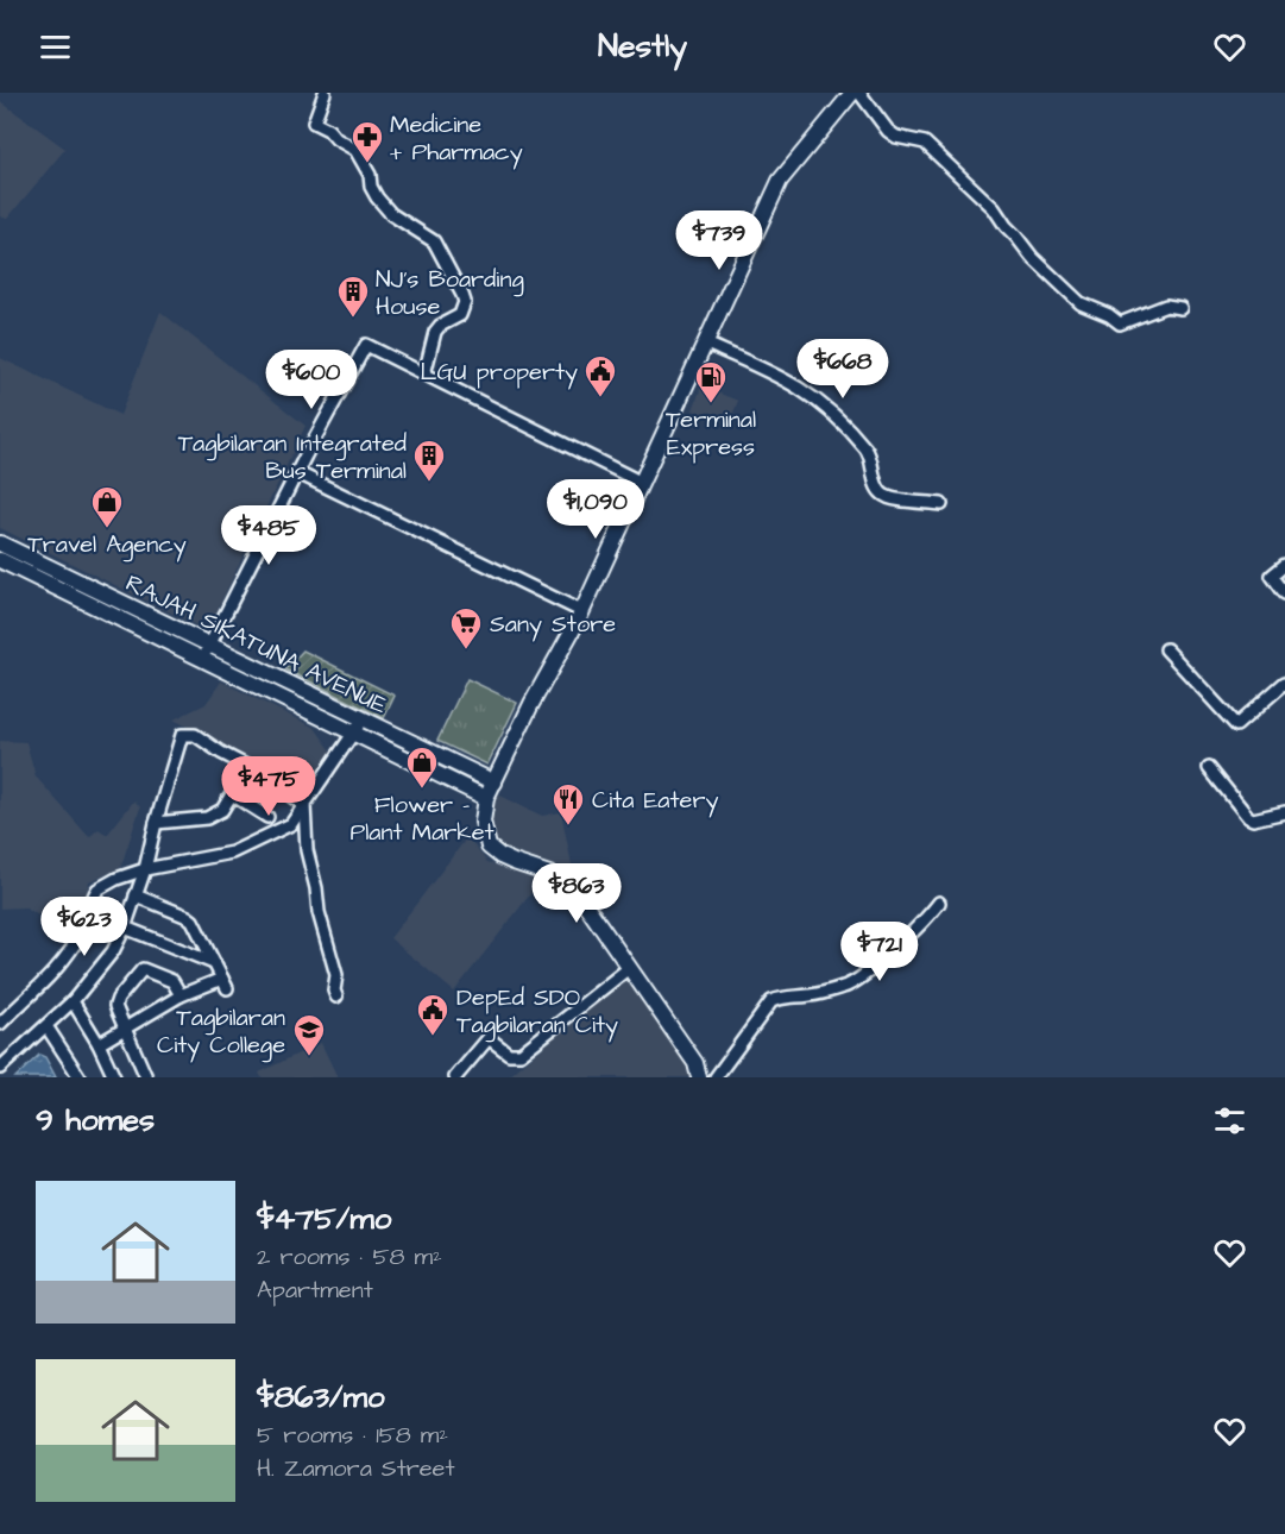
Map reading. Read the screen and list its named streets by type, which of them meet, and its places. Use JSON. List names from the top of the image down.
{
  "streets": {
    "main road": ["RAJAH SIKATUNA AVENUE"]
  },
  "places": {
    "pharmacy": ["Medicine + Pharmacy"],
    "building": ["NJ's Boarding House", "Tagbilaran Integrated Bus Terminal"],
    "public building": ["LGU property", "DepEd SDO Tagbilaran City"],
    "fuel station": ["Terminal Express"],
    "shop": ["Travel Agency", "Flower - Plant Market"],
    "supermarket": ["Sany Store"],
    "restaurant": ["Cita Eatery"],
    "school or university": ["Tagbilaran City College"]
  },
  "page": {
    "header": "Nestly",
    "price": [
      "$739",
      "$668",
      "$600",
      "$1,090",
      "$485",
      "$475",
      "$863",
      "$623",
      "$721"
    ],
    "heading": "9 homes",
    "list": [
      {
        "name": "$475/mo",
        "note": "2 rooms · 58 m² · Apartment"
      },
      {
        "name": "$863/mo",
        "note": "5 rooms · 158 m² · H. Zamora Street"
      }
    ]
  }
}
